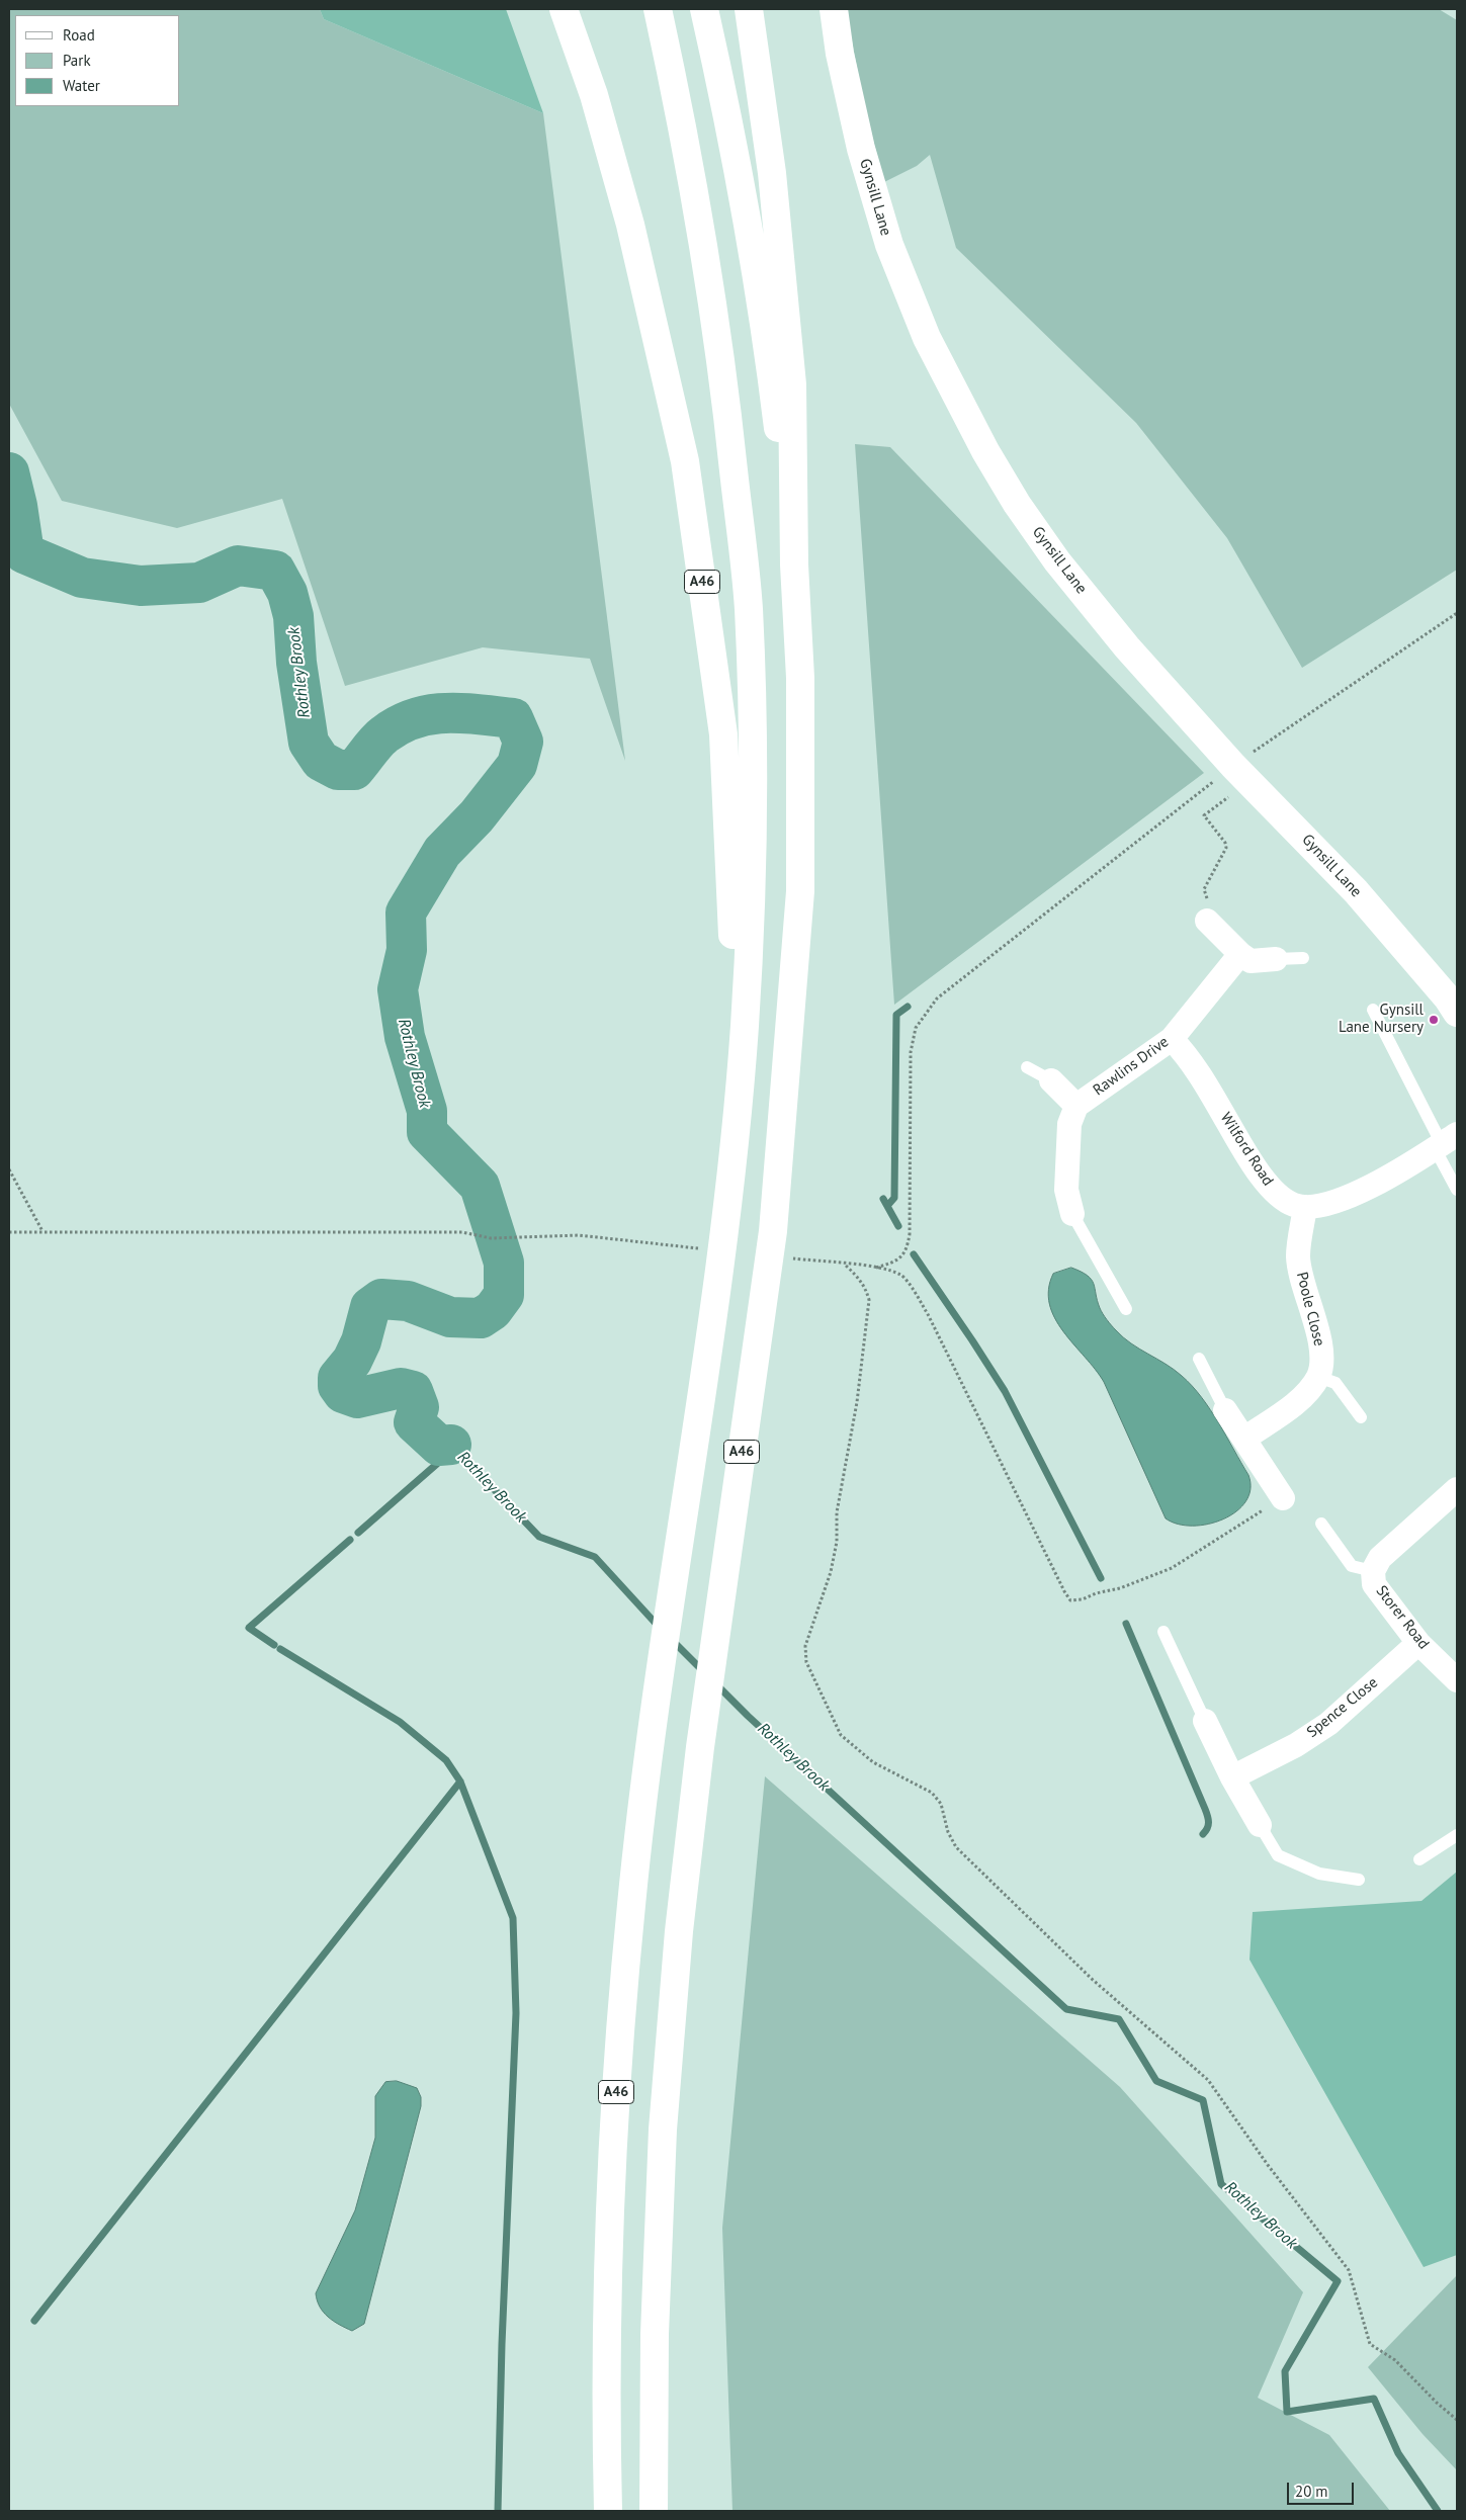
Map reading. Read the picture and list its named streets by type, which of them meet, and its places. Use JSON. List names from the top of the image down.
{
  "streets": {
    "main road": ["Gynsill Lane", "A46"],
    "street": [
      "Rawlins Drive",
      "Wilford Road",
      "Poole Close",
      "Storer Road",
      "Spence Close"
    ]
  },
  "crossings": [
    ["Rawlins Drive", "Wilford Road"],
    ["Wilford Road", "Poole Close"],
    ["Storer Road", "Spence Close"]
  ],
  "water": ["Rothley Brook"],
  "places": ["Gynsill Lane Nursery"],
  "legend": ["Road", "Park", "Water"],
  "scale_bar": "20 m"
}
